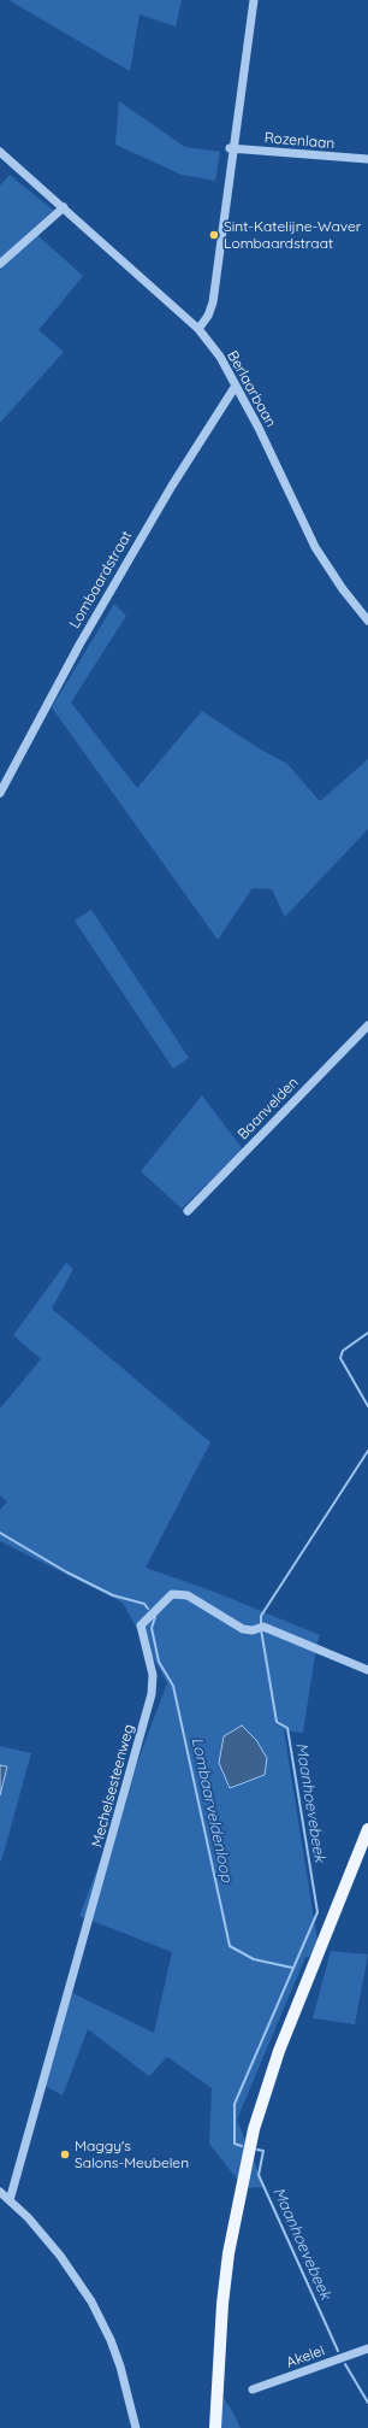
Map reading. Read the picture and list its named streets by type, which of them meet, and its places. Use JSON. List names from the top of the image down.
{
  "streets": {
    "street": [
      "Rozenlaan",
      "Berlaarbaan",
      "Lombaardstraat",
      "Baanvelden",
      "Mechelsesteenweg",
      "Akelei"
    ]
  },
  "crossings": [
    ["Berlaarbaan", "Lombaardstraat"]
  ],
  "water": ["Maanhoevebeek", "Lombaarveldenloop"],
  "places": ["Sint-Katelijne-Waver Lombaardstraat", "Maggy's Salons-Meubelen"]
}
